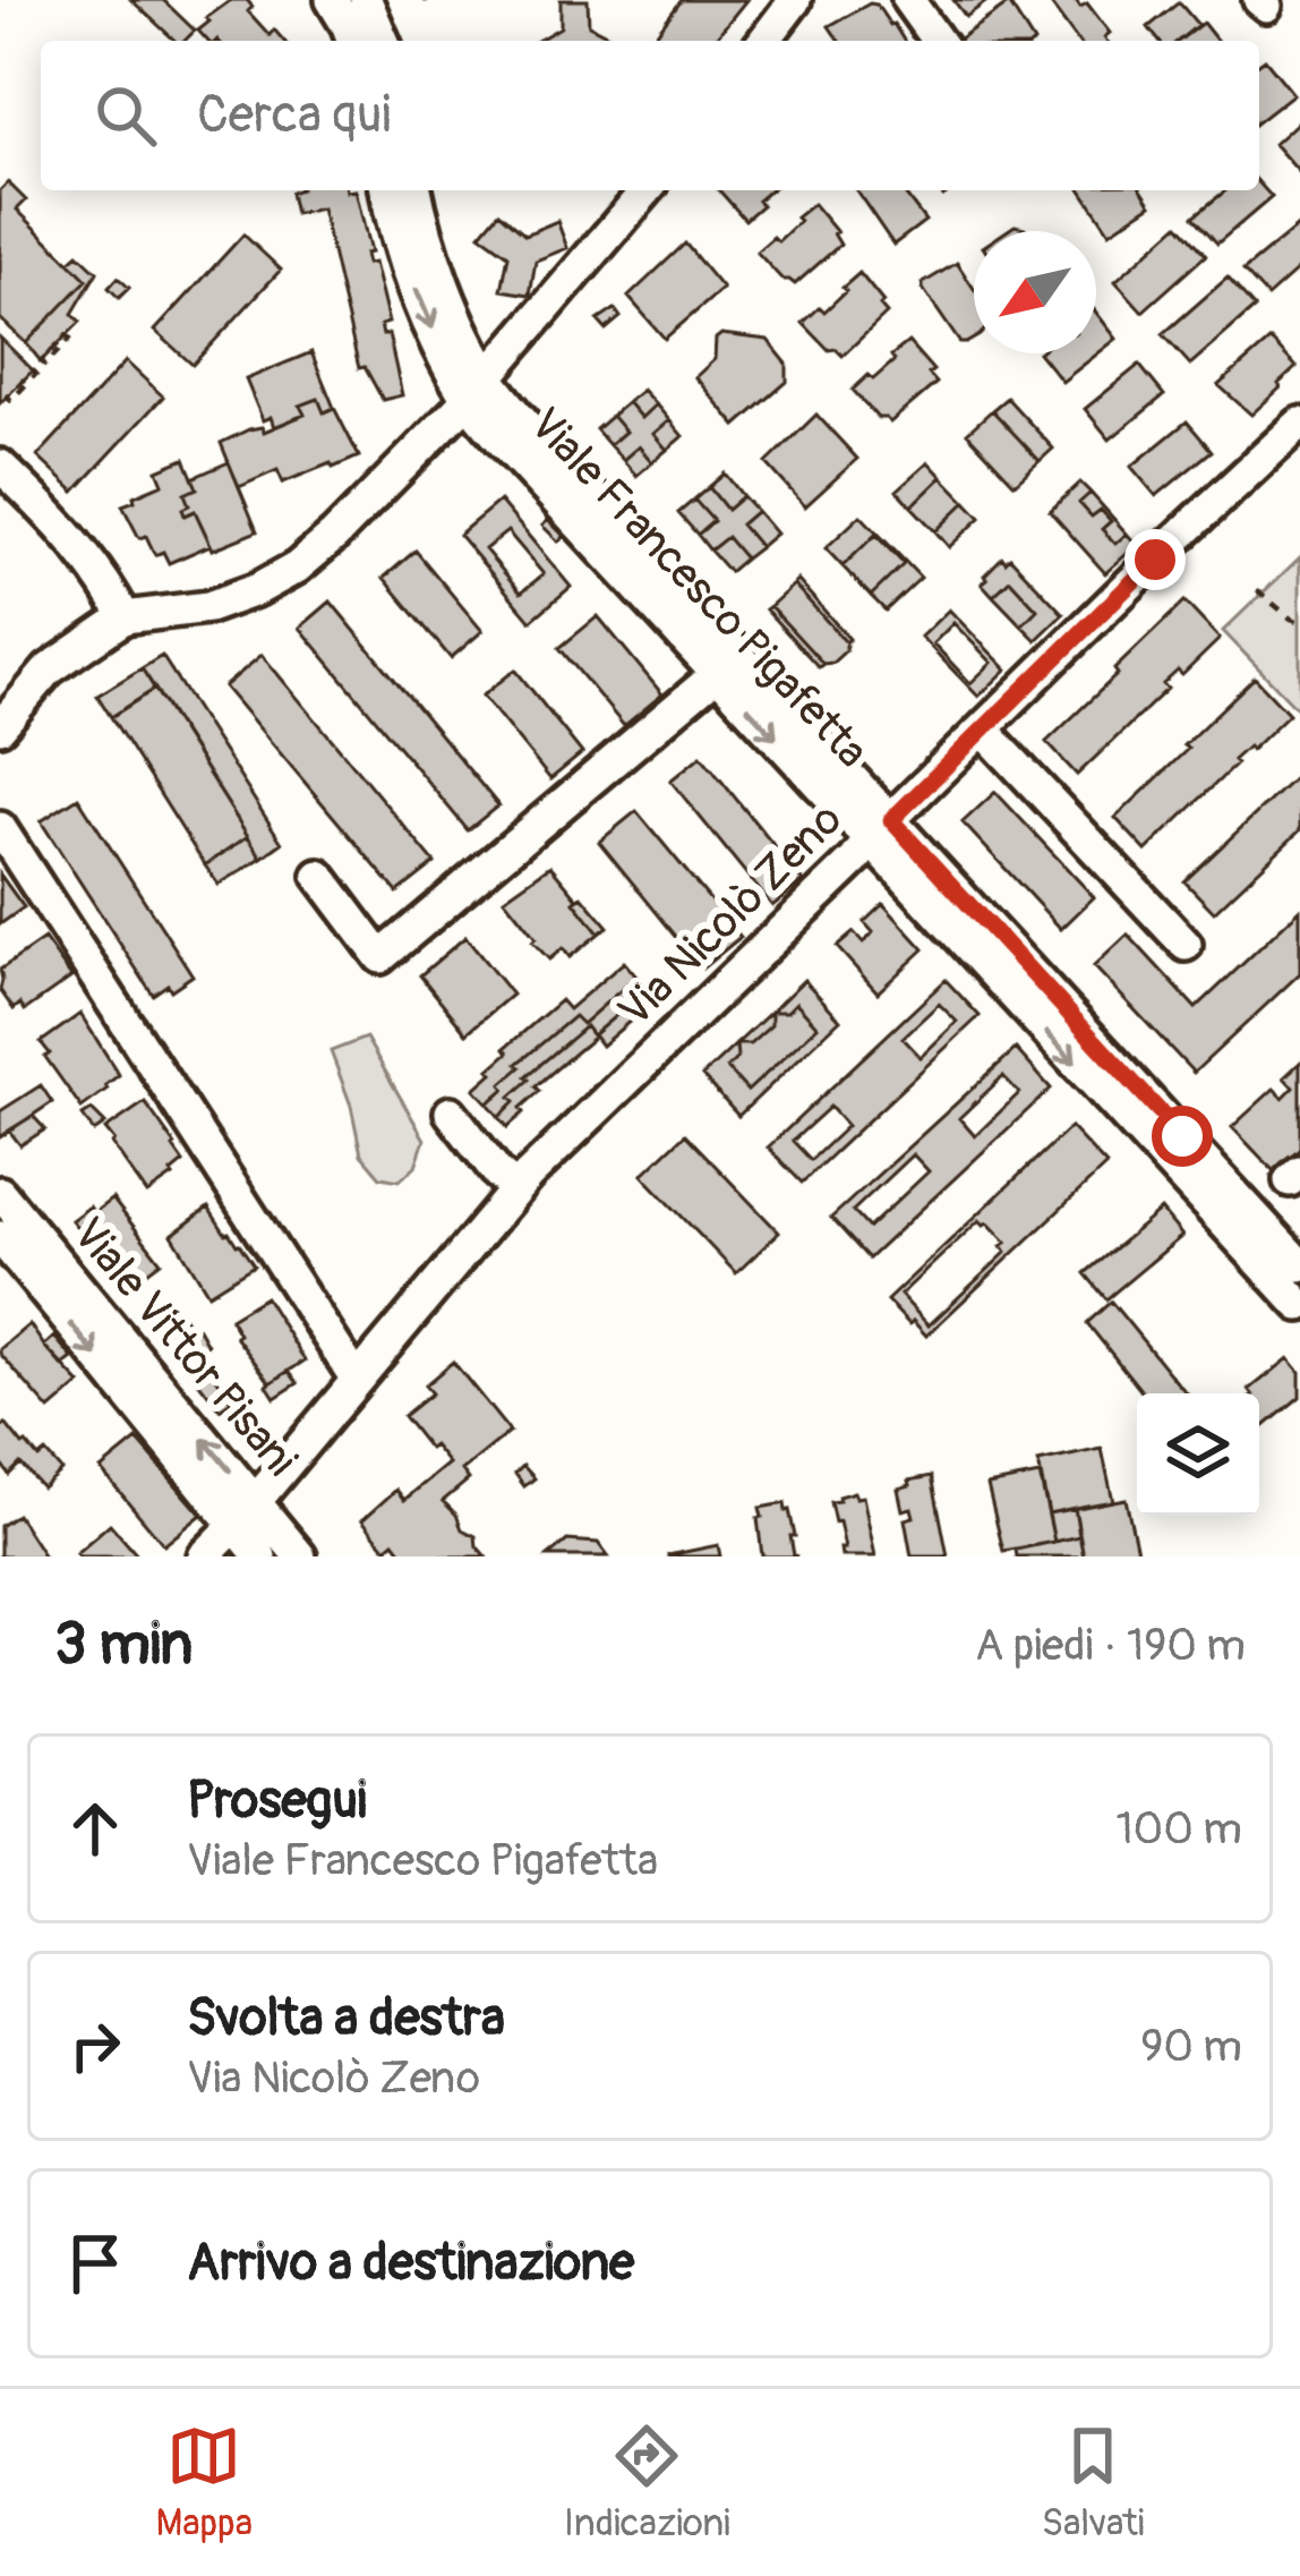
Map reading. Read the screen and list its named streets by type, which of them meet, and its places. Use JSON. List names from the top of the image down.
{
  "streets": {
    "street": ["Viale Francesco Pigafetta", "Via Nicolò Zeno", "Viale Vittor Pisani"]
  },
  "crossings": [
    ["Viale Francesco Pigafetta", "Via Nicolò Zeno"],
    ["Via Nicolò Zeno", "Viale Vittor Pisani"]
  ],
  "north": "bottom left",
  "page": {
    "search": "Cerca qui",
    "heading": ["3 min", "A piedi · 190 m"],
    "list": [
      ["Prosegui", "Viale Francesco Pigafetta", "100 m"],
      ["Svolta a destra", "Via Nicolò Zeno", "90 m"],
      "Arrivo a destinazione"
    ],
    "nav": ["Mappa", "Indicazioni", "Salvati"]
  }
}
